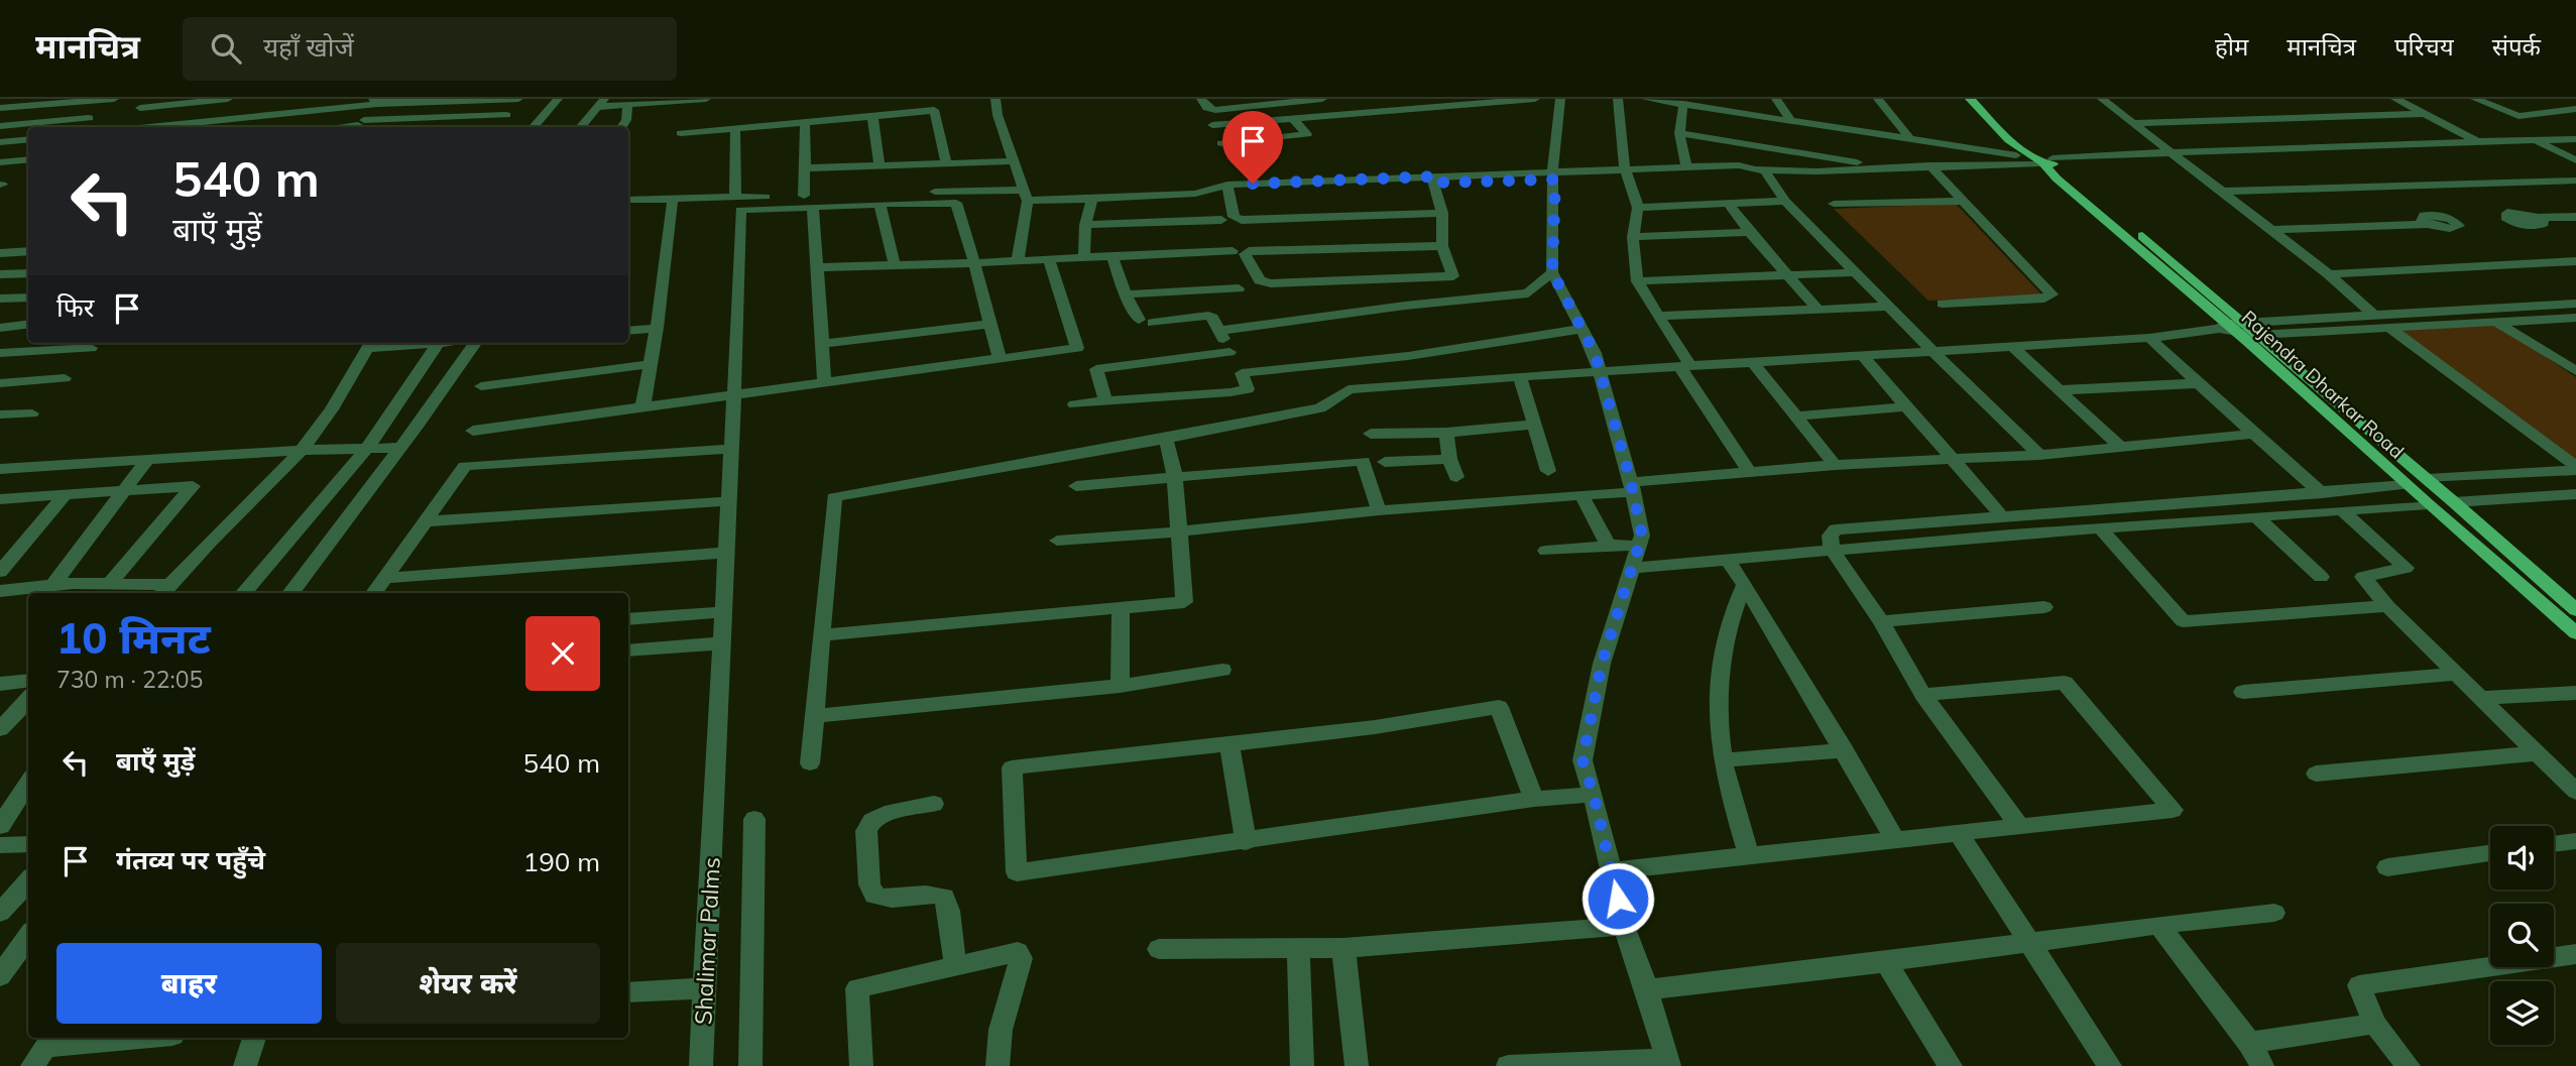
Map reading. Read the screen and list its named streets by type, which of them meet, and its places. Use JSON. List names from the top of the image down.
{
  "streets": {
    "main road": ["Rajendra Dharkar Road"],
    "street": ["Shalimar Palms"]
  },
  "page": {
    "header": "मानचित्र",
    "search": "यहाँ खोजें",
    "nav": [
      "होम",
      "मानचित्र",
      "परिचय",
      "संपर्क"
    ],
    "turn": ["540 m", "बाएँ मुड़ें"],
    "then": "फिर",
    "heading": ["10 मिनट", "730 m · 22:05"],
    "list": [
      {
        "name": "बाएँ मुड़ें",
        "value": "540 m"
      },
      {
        "name": "गंतव्य पर पहुँचे",
        "value": "190 m"
      }
    ],
    "buttons": ["बाहर", "शेयर करें"]
  }
}
